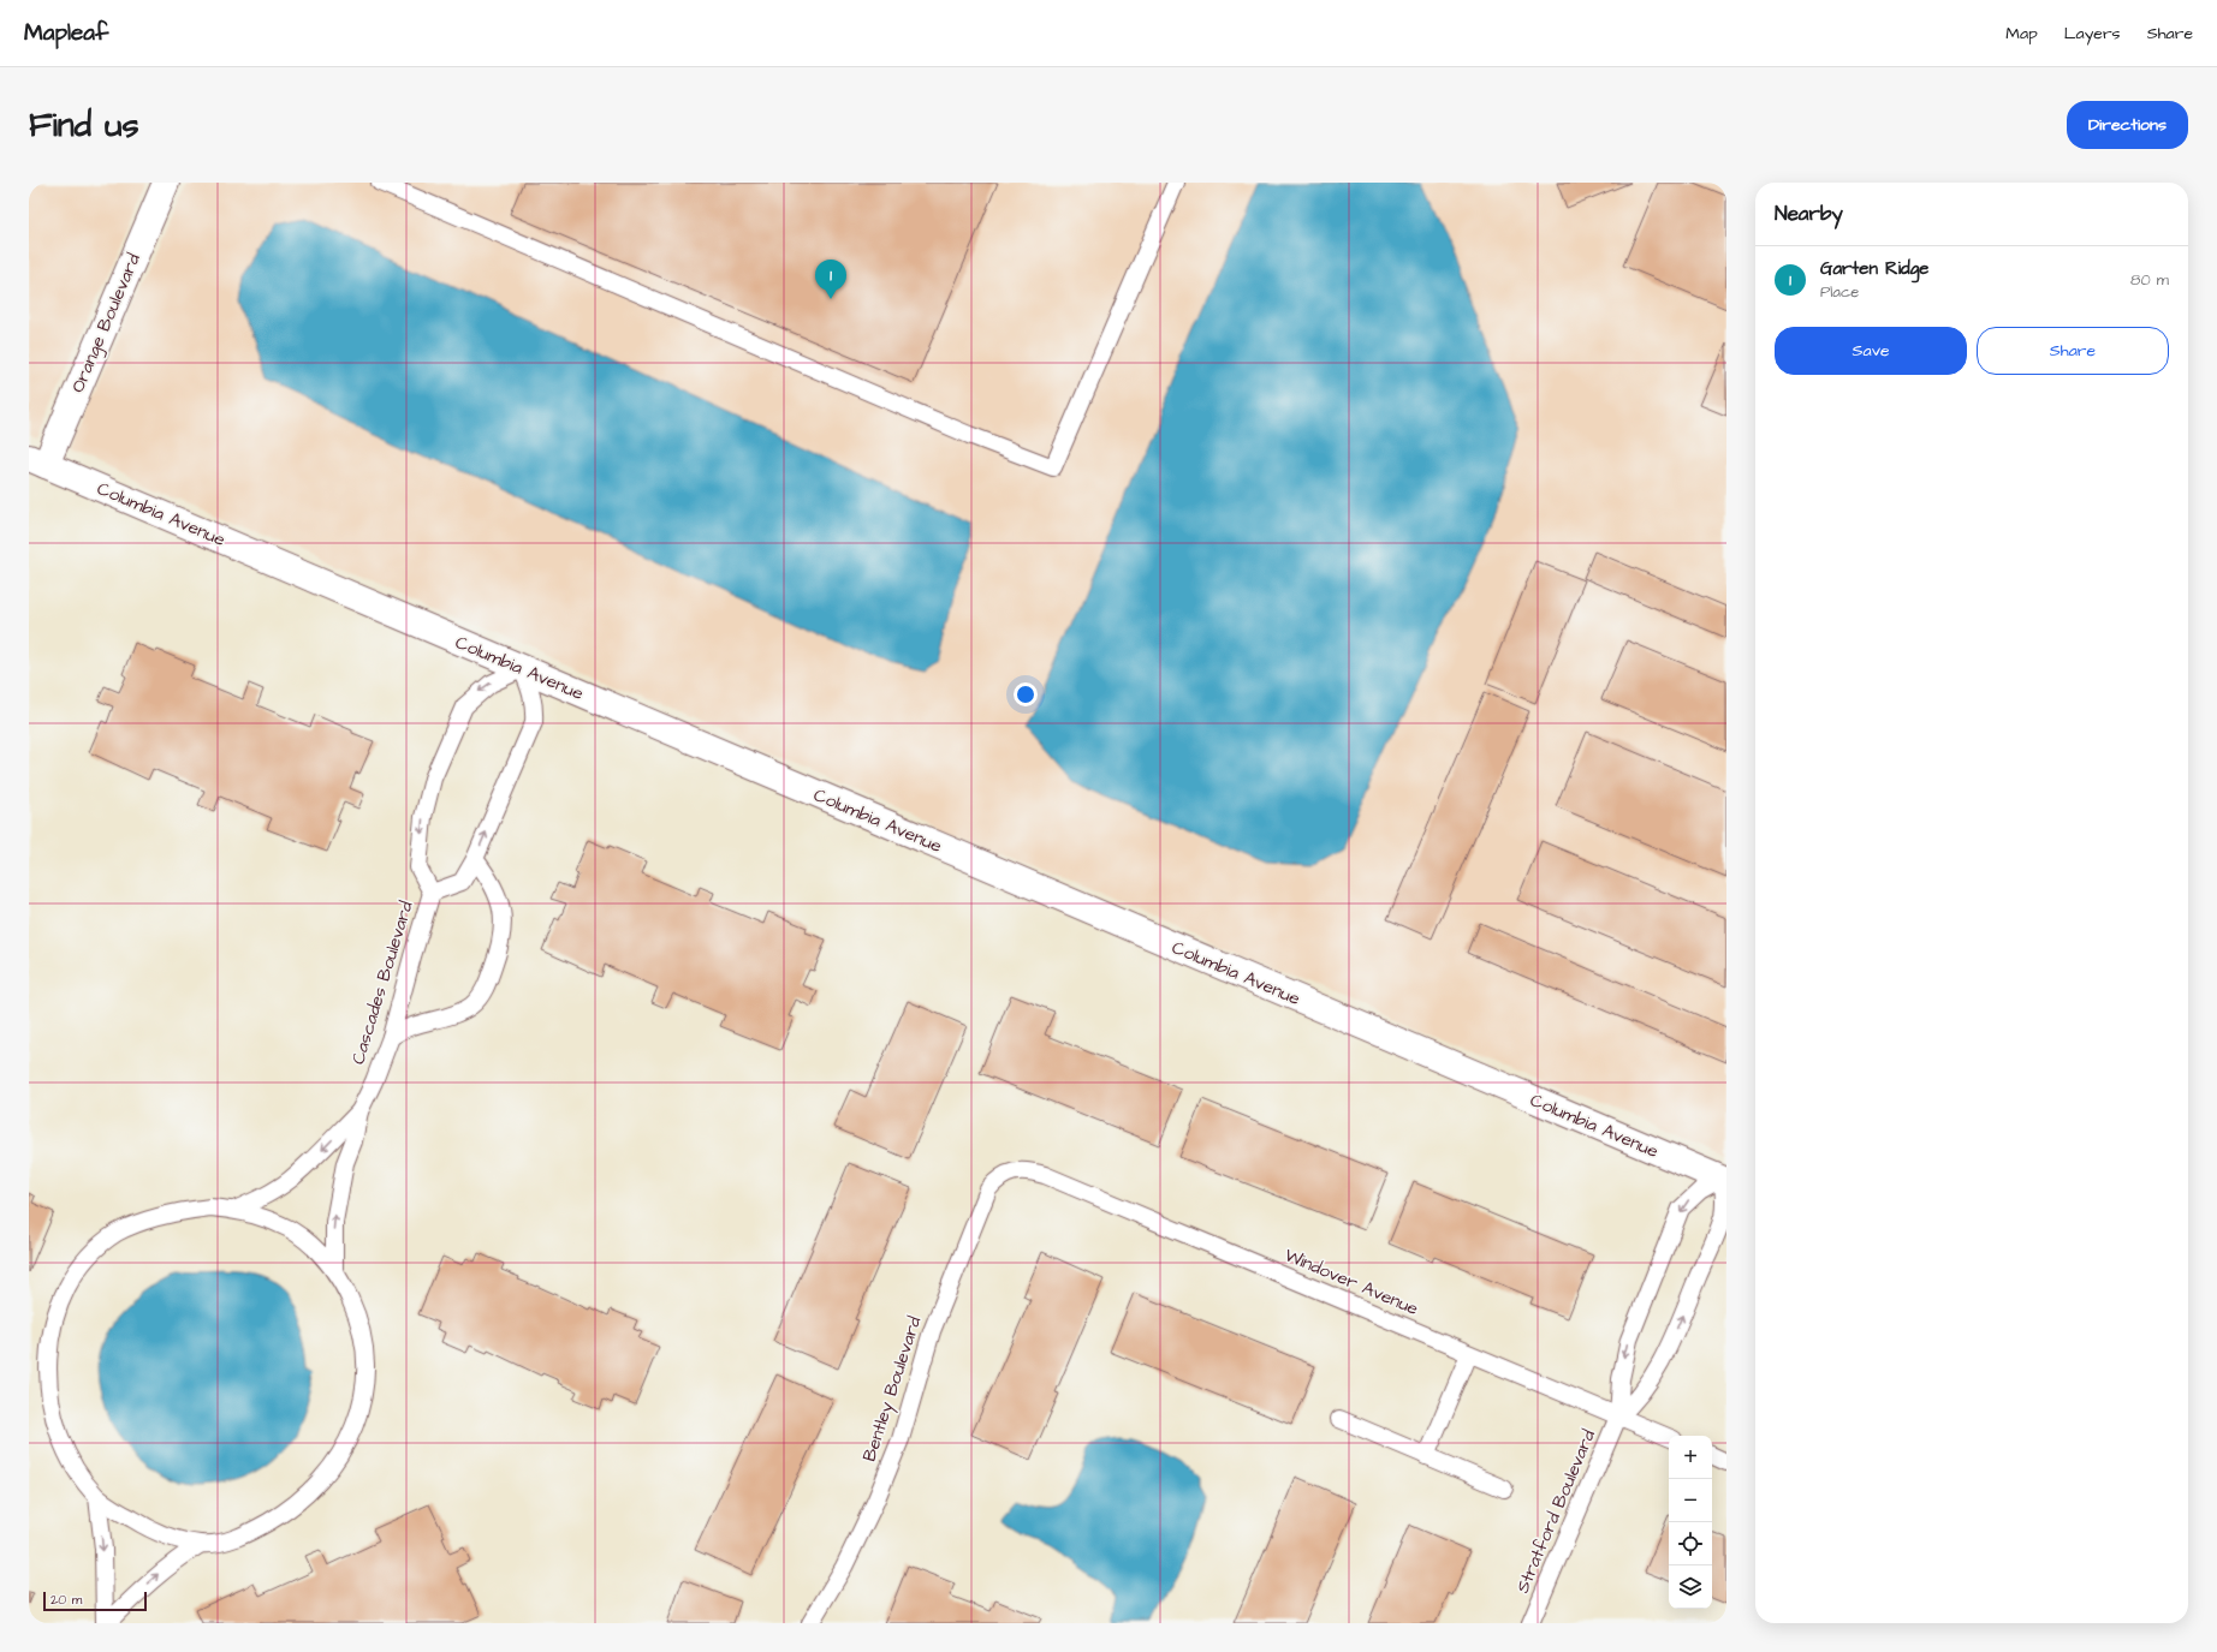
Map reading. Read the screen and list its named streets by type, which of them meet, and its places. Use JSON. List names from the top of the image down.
{
  "streets": {
    "street": ["Orange Boulevard", "Columbia Avenue"],
    "lane": [
      "Cascades Boulevard",
      "Windover Avenue",
      "Bentley Boulevard",
      "Stratford Boulevard"
    ]
  },
  "crossings": [
    ["Orange Boulevard", "Columbia Avenue"],
    ["Columbia Avenue", "Cascades Boulevard"],
    ["Columbia Avenue", "Stratford Boulevard"],
    ["Windover Avenue", "Bentley Boulevard"],
    ["Windover Avenue", "Stratford Boulevard"]
  ],
  "scale_bar": "20 m",
  "page": {
    "header": "Mapleaf",
    "nav": ["Map", "Layers", "Share"],
    "buttons": [
      "Directions",
      ["Save", "Share"]
    ],
    "title": "Find us",
    "heading": "Nearby",
    "list": [
      {
        "mark": "1",
        "name": "Garten Ridge",
        "note": "Place",
        "value": "80 m"
      }
    ],
    "pins": "1",
    "map_buttons": ["+", "−"],
    "scale": "20 m"
  }
}
